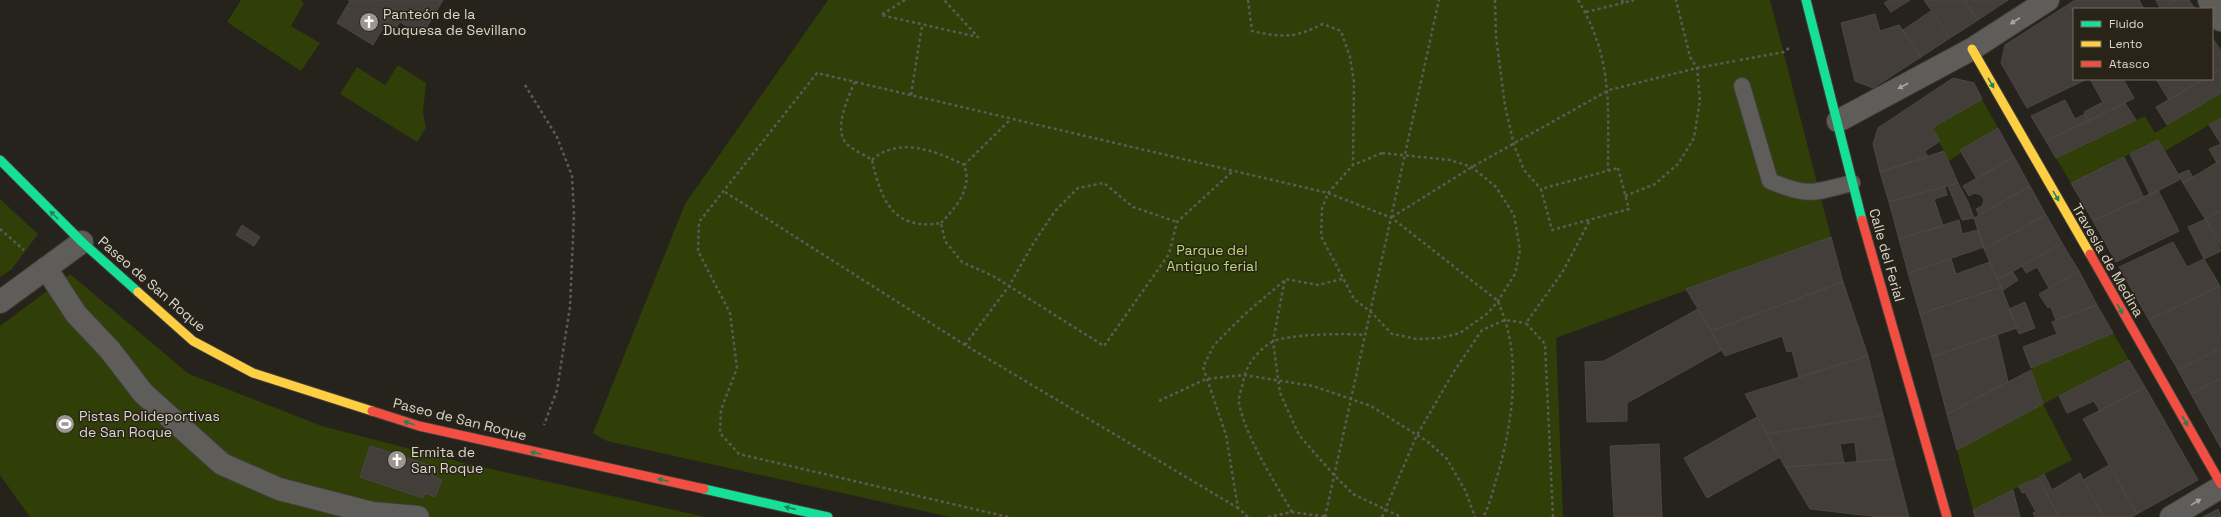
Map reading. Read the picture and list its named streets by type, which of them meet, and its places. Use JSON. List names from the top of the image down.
{
  "streets": {
    "street": ["Calle del Ferial", "Travesía de Medina", "Paseo de San Roque"]
  },
  "one_way": ["Travesía de Medina", "Paseo de San Roque"],
  "parks": ["Parque del Antiguo ferial"],
  "places": {
    "church": ["Panteón de la Duquesa de Sevillano", "Ermita de San Roque"],
    "sports": ["Pistas Polideportivas de San Roque"]
  },
  "legend": ["Fluido", "Lento", "Atasco"]
}
